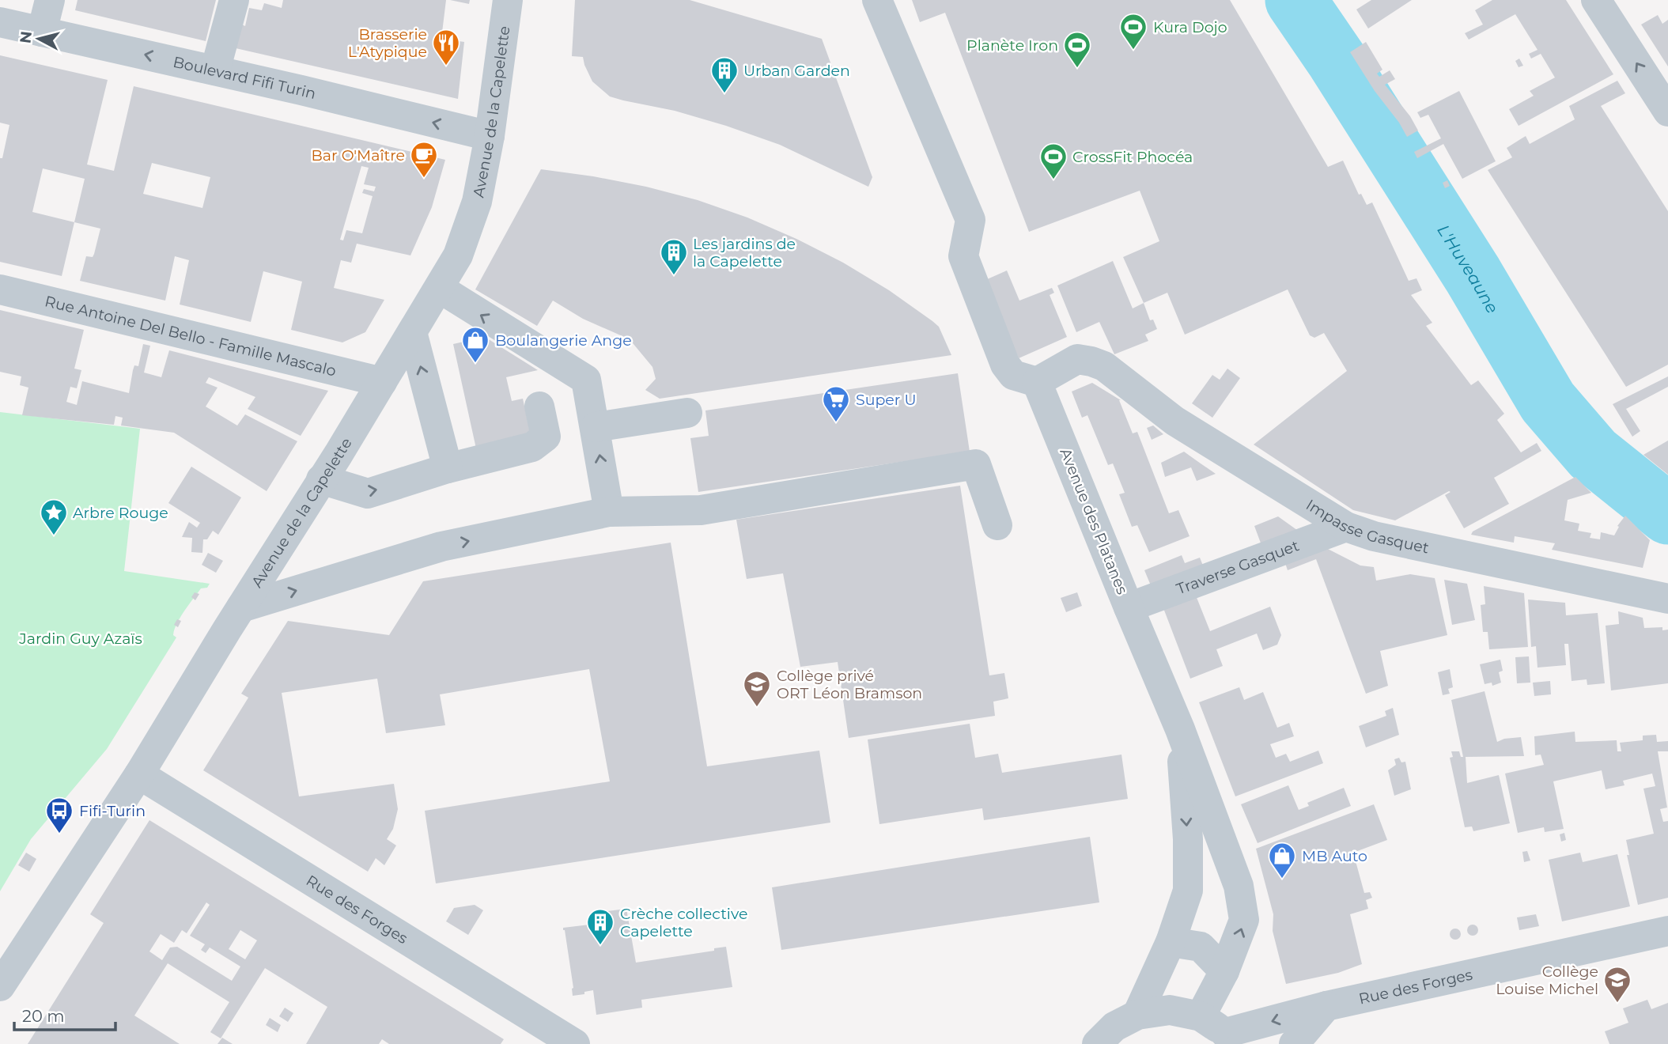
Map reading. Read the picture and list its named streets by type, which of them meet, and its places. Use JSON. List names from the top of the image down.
{
  "streets": {
    "street": [
      "Boulevard Fifi Turin",
      "Avenue de la Capelette",
      "Rue Antoine Del Bello - Famille Mascalo",
      "Avenue des Platanes",
      "Impasse Gasquet",
      "Traverse Gasquet",
      "Rue des Forges"
    ]
  },
  "crossings": [
    ["Boulevard Fifi Turin", "Avenue de la Capelette"],
    ["Avenue de la Capelette", "Rue Antoine Del Bello - Famille Mascalo"],
    ["Avenue de la Capelette", "Rue des Forges"],
    ["Avenue des Platanes", "Impasse Gasquet"],
    ["Avenue des Platanes", "Traverse Gasquet"],
    ["Impasse Gasquet", "Traverse Gasquet"]
  ],
  "one_way": ["Boulevard Fifi Turin"],
  "water": ["L'Huveaune"],
  "parks": ["Jardin Guy Azaïs"],
  "places": {
    "sports": ["Kura Dojo", "Planète Iron", "CrossFit Phocéa"],
    "restaurant": ["Brasserie L'Atypique"],
    "building": ["Urban Garden", "Les jardins de la Capelette", "Crèche collective Capelette"],
    "cafe": ["Bar O'Maître"],
    "shop": ["Boulangerie Ange", "MB Auto"],
    "supermarket": ["Super U"],
    "place": ["Arbre Rouge"],
    "school or university": ["Collège privé ORT Léon Bramson", "Collège Louise Michel"],
    "bus stop": ["Fifi-Turin"]
  },
  "scale_bar": "20 m",
  "north": "left"
}
